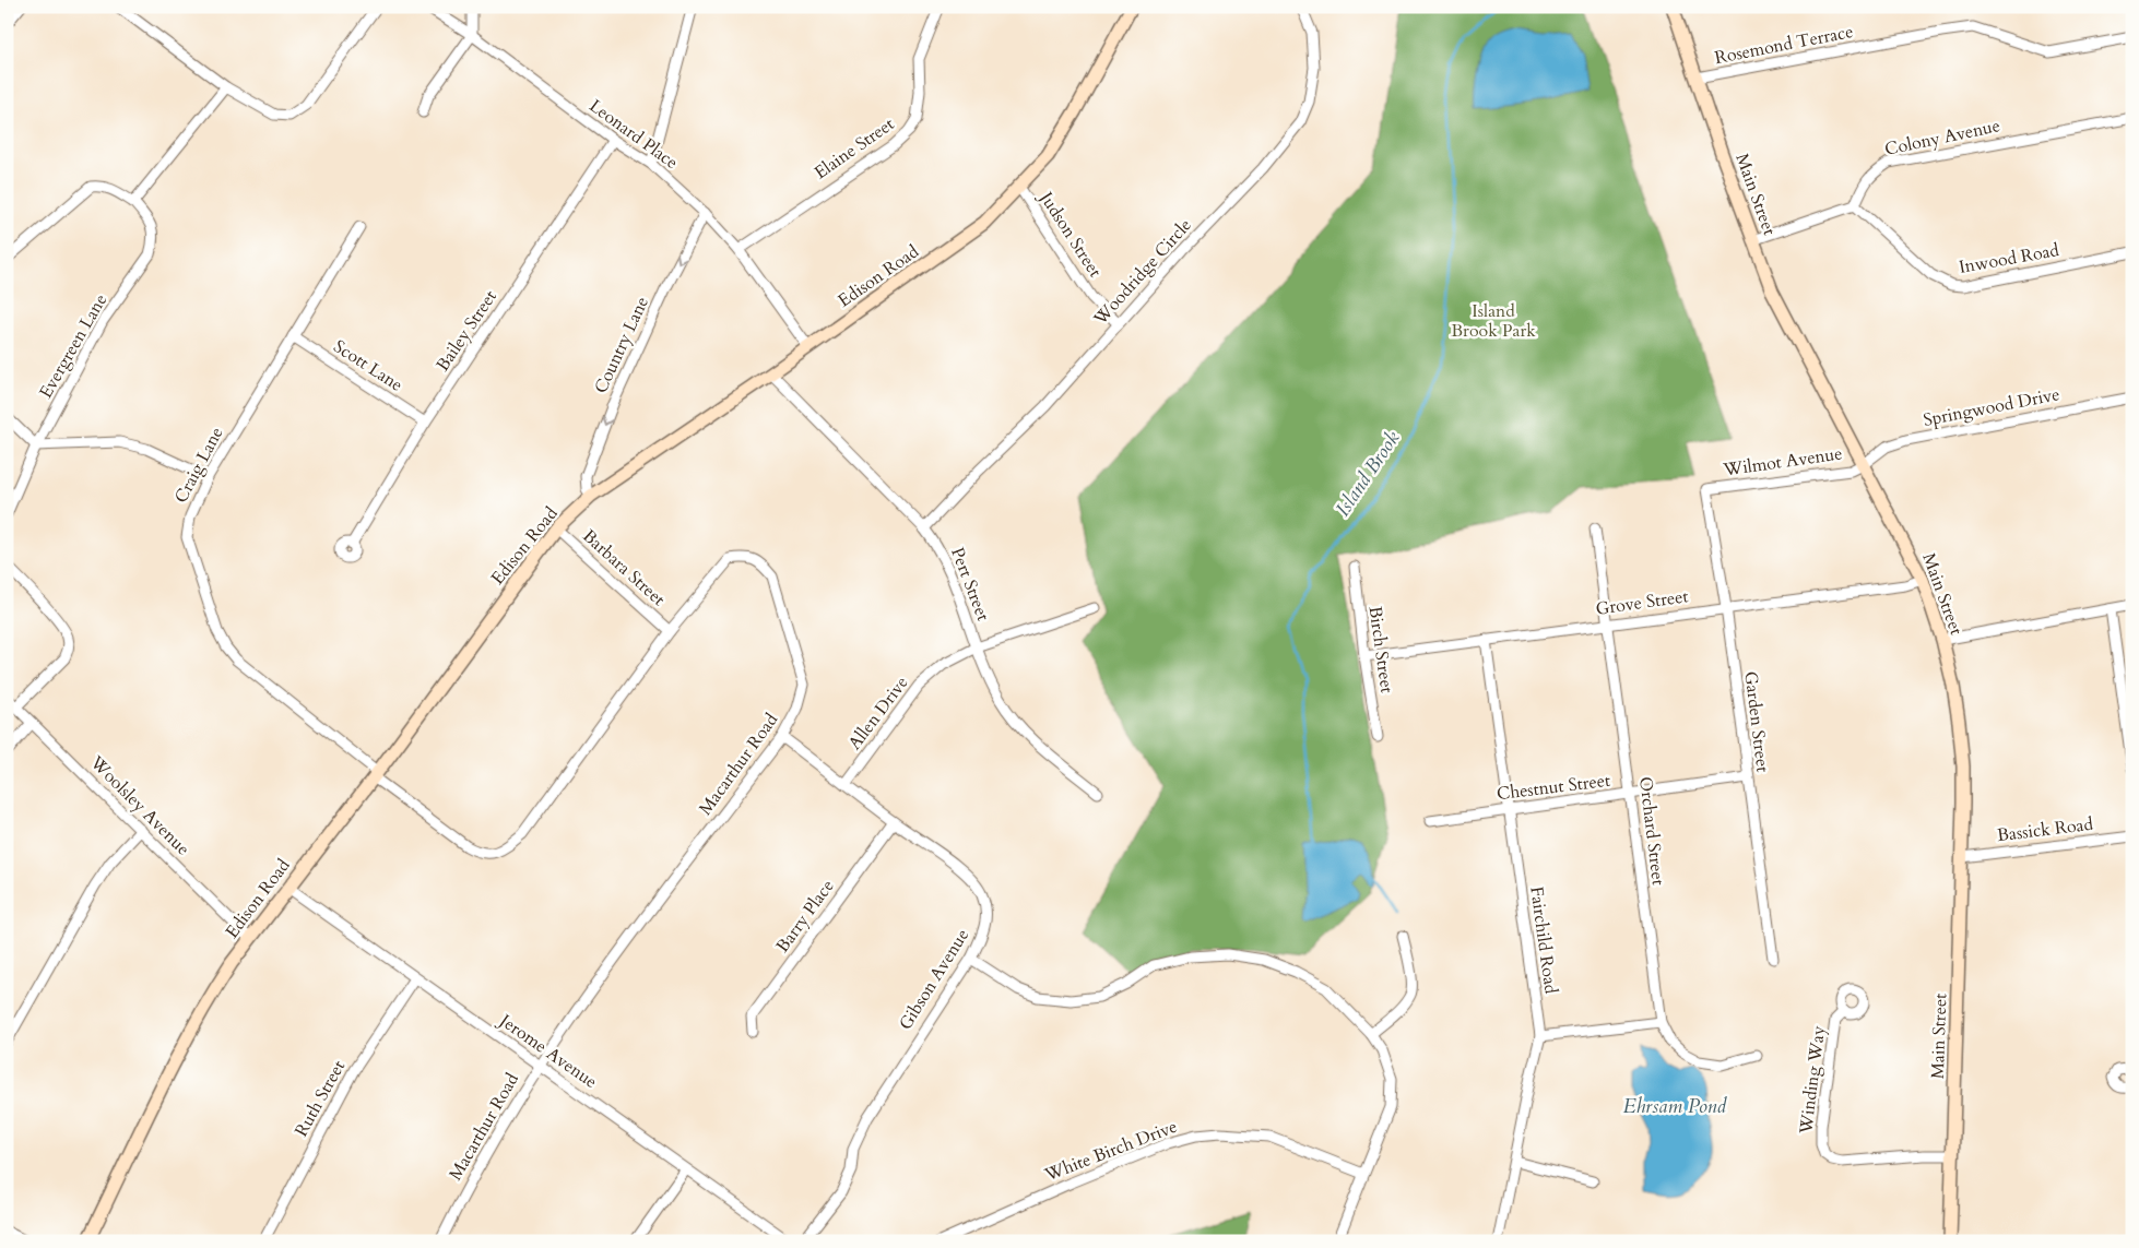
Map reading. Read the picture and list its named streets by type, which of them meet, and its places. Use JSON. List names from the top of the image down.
{
  "streets": {
    "street": [
      "Rosemond Terrace",
      "Leonard Place",
      "Colony Avenue",
      "Elaine Street",
      "Main Street",
      "Judson Street",
      "Inwood Road",
      "Woodridge Circle",
      "Edison Road",
      "Bailey Street",
      "Country Lane",
      "Evergreen Lane",
      "Scott Lane",
      "Springwood Drive",
      "Wilmot Avenue",
      "Craig Lane",
      "Barbara Street",
      "Pert Street",
      "Grove Street",
      "Birch Street",
      "Allen Drive",
      "Garden Street",
      "Macarthur Road",
      "Chestnut Street",
      "Woolsley Avenue",
      "Bassick Road",
      "Orchard Street",
      "Barry Place",
      "Fairchild Road",
      "Gibson Avenue",
      "Jerome Avenue",
      "Winding Way",
      "Ruth Street",
      "White Birch Drive"
    ]
  },
  "crossings": [
    ["Rosemond Terrace", "Main Street"],
    ["Leonard Place", "Elaine Street"],
    ["Leonard Place", "Edison Road"],
    ["Leonard Place", "Bailey Street"],
    ["Leonard Place", "Country Lane"],
    ["Colony Avenue", "Inwood Road"],
    ["Main Street", "Springwood Drive"],
    ["Main Street", "Wilmot Avenue"],
    ["Main Street", "Grove Street"],
    ["Main Street", "Bassick Road"],
    ["Main Street", "Winding Way"],
    ["Judson Street", "Woodridge Circle"],
    ["Judson Street", "Edison Road"],
    ["Woodridge Circle", "Pert Street"],
    ["Edison Road", "Country Lane"],
    ["Edison Road", "Craig Lane"],
    ["Edison Road", "Barbara Street"],
    ["Edison Road", "Pert Street"],
    ["Edison Road", "Macarthur Road"],
    ["Edison Road", "Woolsley Avenue"],
    ["Edison Road", "Jerome Avenue"],
    ["Bailey Street", "Scott Lane"],
    ["Scott Lane", "Craig Lane"],
    ["Springwood Drive", "Wilmot Avenue"],
    ["Wilmot Avenue", "Garden Street"],
    ["Craig Lane", "Macarthur Road"],
    ["Barbara Street", "Macarthur Road"],
    ["Pert Street", "Allen Drive"],
    ["Grove Street", "Birch Street"],
    ["Grove Street", "Garden Street"],
    ["Grove Street", "Orchard Street"],
    ["Grove Street", "Fairchild Road"],
    ["Allen Drive", "Gibson Avenue"],
    ["Garden Street", "Chestnut Street"],
    ["Macarthur Road", "Gibson Avenue"],
    ["Macarthur Road", "Jerome Avenue"],
    ["Chestnut Street", "Orchard Street"],
    ["Chestnut Street", "Fairchild Road"],
    ["Barry Place", "Gibson Avenue"],
    ["Jerome Avenue", "Ruth Street"]
  ],
  "one_way": ["Country Lane"],
  "water": ["Island Brook", "Ehrsam Pond"],
  "parks": ["Island Brook Park"]
}
